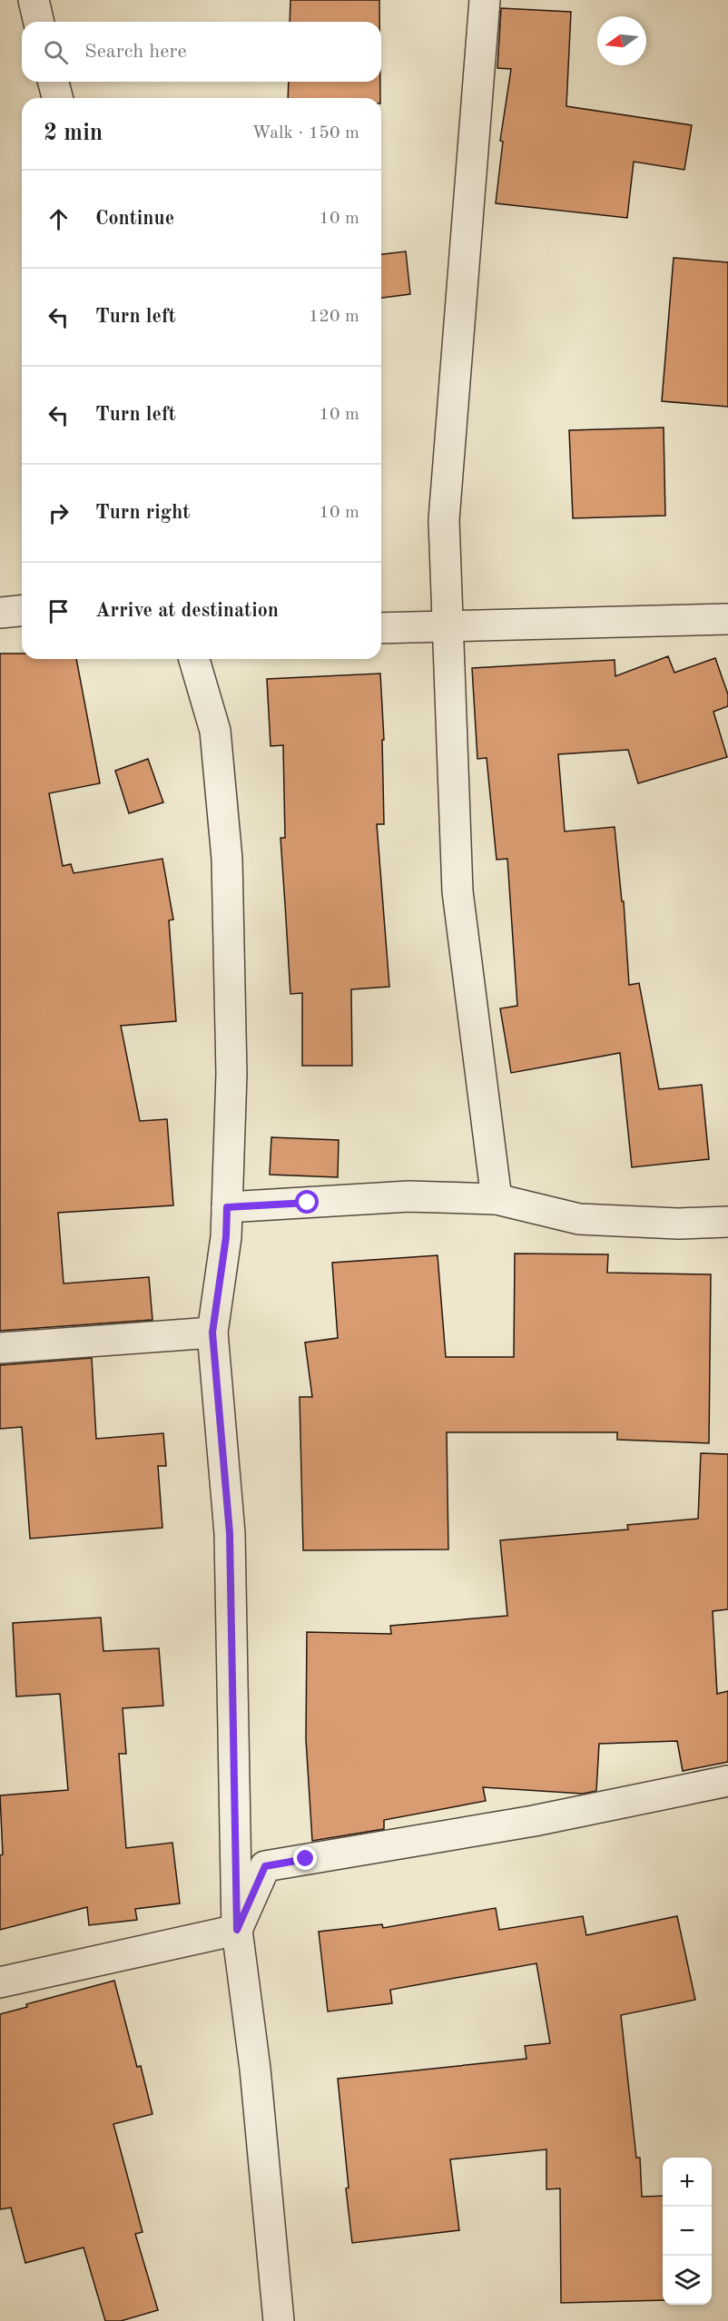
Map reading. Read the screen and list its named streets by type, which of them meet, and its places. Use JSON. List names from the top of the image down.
{
  "north": "left",
  "page": {
    "search": "Search here",
    "heading": ["2 min", "Walk · 150 m"],
    "list": [
      ["Continue", "10 m"],
      ["Turn left", "120 m"],
      ["Turn left", "10 m"],
      ["Turn right", "10 m"],
      "Arrive at destination"
    ],
    "map_buttons": ["+", "−"]
  }
}
